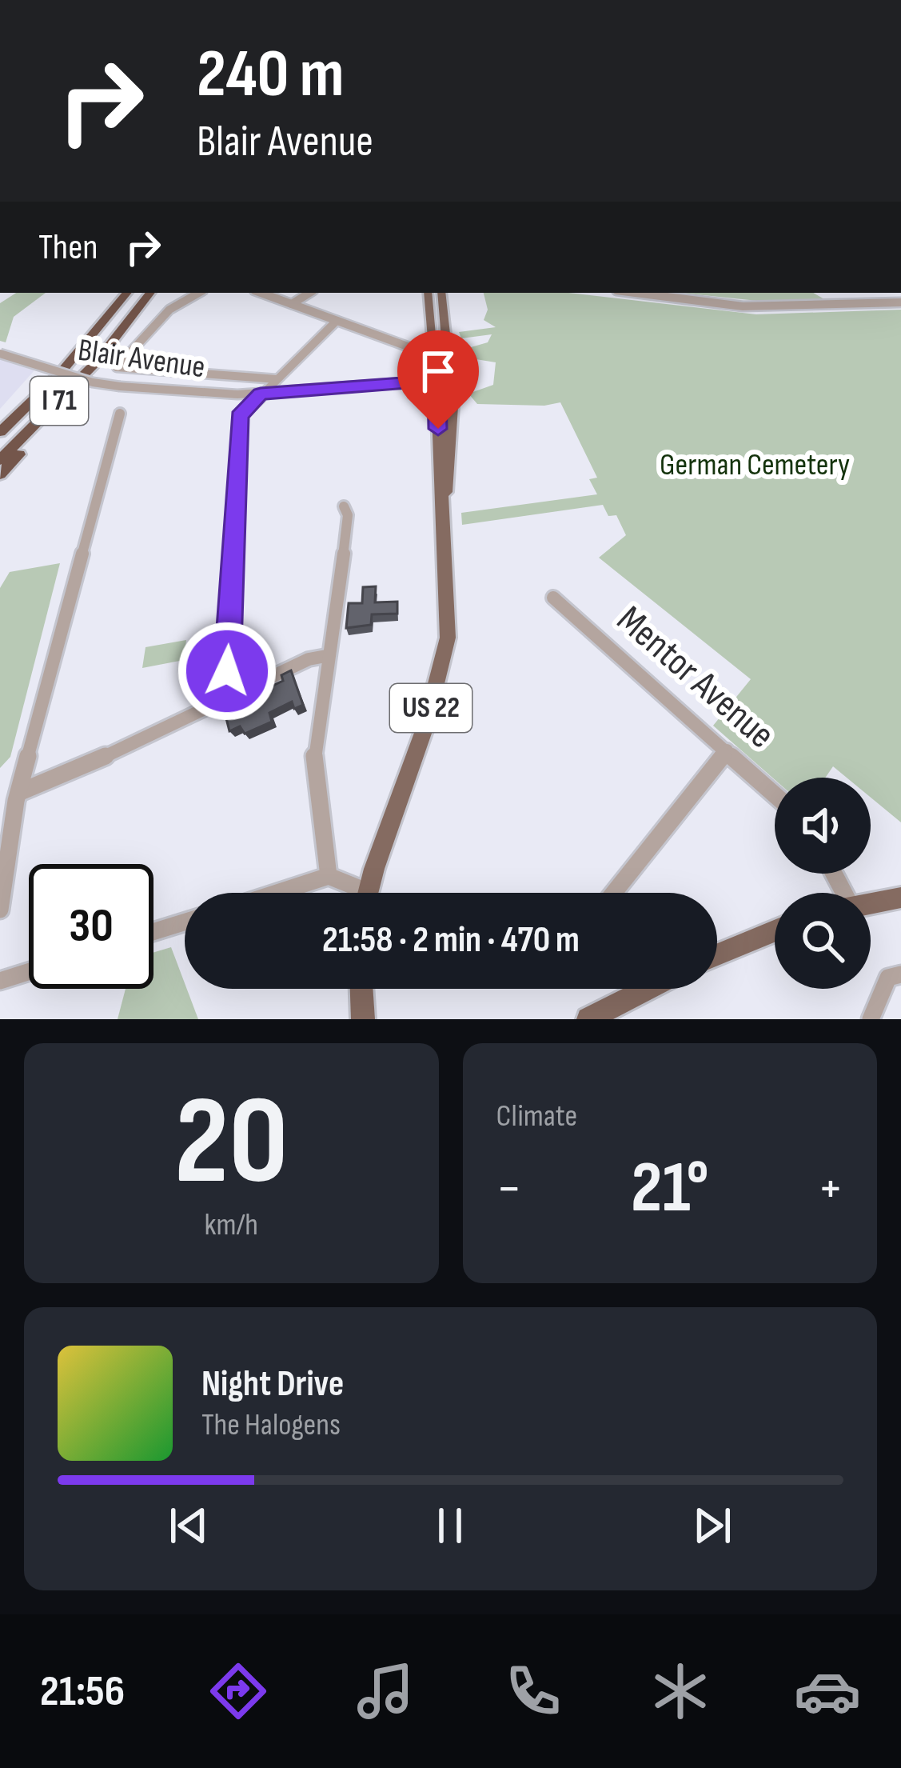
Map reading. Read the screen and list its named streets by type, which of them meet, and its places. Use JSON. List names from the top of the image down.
{
  "streets": {
    "highway": ["I 71"],
    "main road": ["US 22"],
    "street": ["Blair Avenue", "Mentor Avenue"]
  },
  "crossings": [
    ["Blair Avenue", "US 22"]
  ],
  "parks": ["German Cemetery"],
  "page": {
    "turn": ["240 m", "Blair Avenue"],
    "then": "Then",
    "limit": "30",
    "trip": "21:58 · 2 min · 470 m",
    "tile": [
      ["20", "km/h"],
      "Climate"
    ],
    "heat": ["−", "21°", "+"],
    "song": ["Night Drive", "The Halogens"],
    "tabs": "21:56"
  }
}
